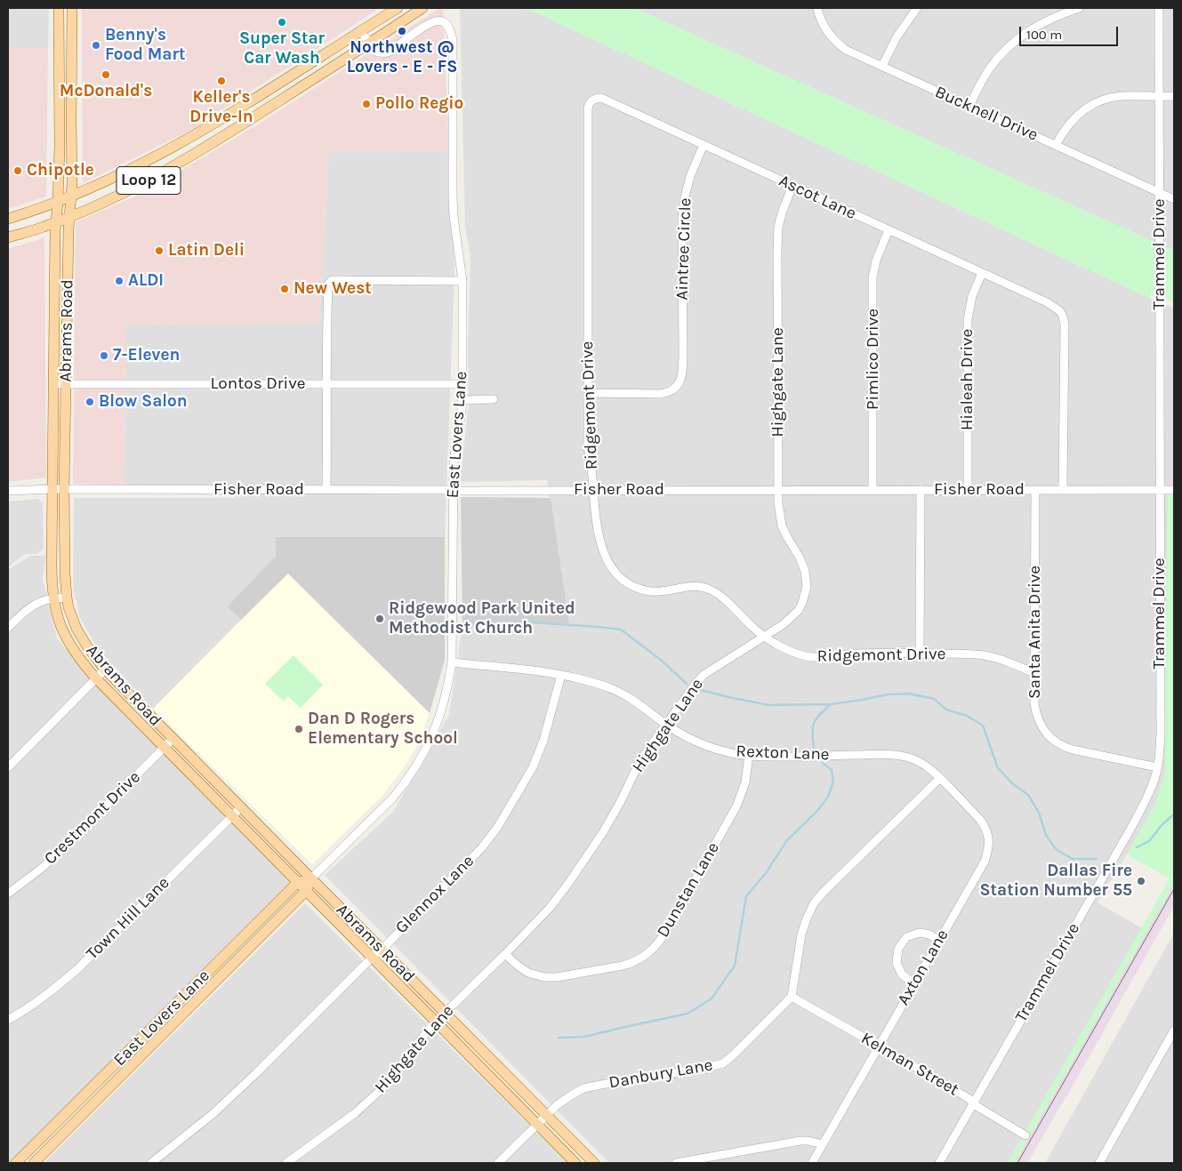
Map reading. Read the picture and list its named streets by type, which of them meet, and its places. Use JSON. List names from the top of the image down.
{
  "streets": {
    "main road": ["Loop 12", "Abrams Road", "East Lovers Lane"],
    "street": [
      "Bucknell Drive",
      "Ascot Lane",
      "Aintree Circle",
      "Trammel Drive",
      "Pimlico Drive",
      "Hialeah Drive",
      "Highgate Lane",
      "Lontos Drive",
      "Ridgemont Drive",
      "Fisher Road",
      "Santa Anita Drive",
      "Rexton Lane",
      "Crestmont Drive",
      "Dunstan Lane",
      "Glennox Lane",
      "Town Hill Lane",
      "Axton Lane",
      "Kelman Street",
      "Danbury Lane"
    ]
  },
  "crossings": [
    ["Bucknell Drive", "Trammel Drive"],
    ["Loop 12", "Abrams Road"],
    ["Loop 12", "East Lovers Lane"],
    ["Ascot Lane", "Aintree Circle"],
    ["Ascot Lane", "Pimlico Drive"],
    ["Ascot Lane", "Hialeah Drive"],
    ["Ascot Lane", "Highgate Lane"],
    ["Ascot Lane", "Ridgemont Drive"],
    ["Ascot Lane", "Fisher Road"],
    ["Aintree Circle", "Ridgemont Drive"],
    ["Trammel Drive", "Fisher Road"],
    ["Trammel Drive", "Santa Anita Drive"],
    ["Trammel Drive", "Kelman Street"],
    ["Abrams Road", "Highgate Lane"],
    ["Abrams Road", "Lontos Drive"],
    ["Abrams Road", "East Lovers Lane"],
    ["Abrams Road", "Fisher Road"],
    ["Abrams Road", "Crestmont Drive"],
    ["Abrams Road", "Glennox Lane"],
    ["Abrams Road", "Town Hill Lane"],
    ["Abrams Road", "Danbury Lane"],
    ["Pimlico Drive", "Fisher Road"],
    ["Hialeah Drive", "Fisher Road"],
    ["Highgate Lane", "Ridgemont Drive"],
    ["Highgate Lane", "Fisher Road"],
    ["Highgate Lane", "Rexton Lane"],
    ["Highgate Lane", "Dunstan Lane"],
    ["Lontos Drive", "East Lovers Lane"],
    ["Ridgemont Drive", "Fisher Road"],
    ["Ridgemont Drive", "Santa Anita Drive"],
    ["East Lovers Lane", "Fisher Road"],
    ["East Lovers Lane", "Rexton Lane"],
    ["Fisher Road", "Santa Anita Drive"],
    ["Rexton Lane", "Dunstan Lane"],
    ["Rexton Lane", "Glennox Lane"],
    ["Rexton Lane", "Axton Lane"],
    ["Axton Lane", "Kelman Street"],
    ["Kelman Street", "Danbury Lane"]
  ],
  "places": [
    "Super Star Car Wash",
    "Northwest @ Lovers - E - FS",
    "Benny's Food Mart",
    "McDonald's",
    "Keller's Drive-In",
    "Pollo Regio",
    "Chipotle",
    "Latin Deli",
    "ALDI",
    "New West",
    "7-Eleven",
    "Blow Salon",
    "Ridgewood Park United Methodist Church",
    "Dan D Rogers Elementary School",
    "Dallas Fire Station Number 55"
  ],
  "scale_bar": "100 m"
}
